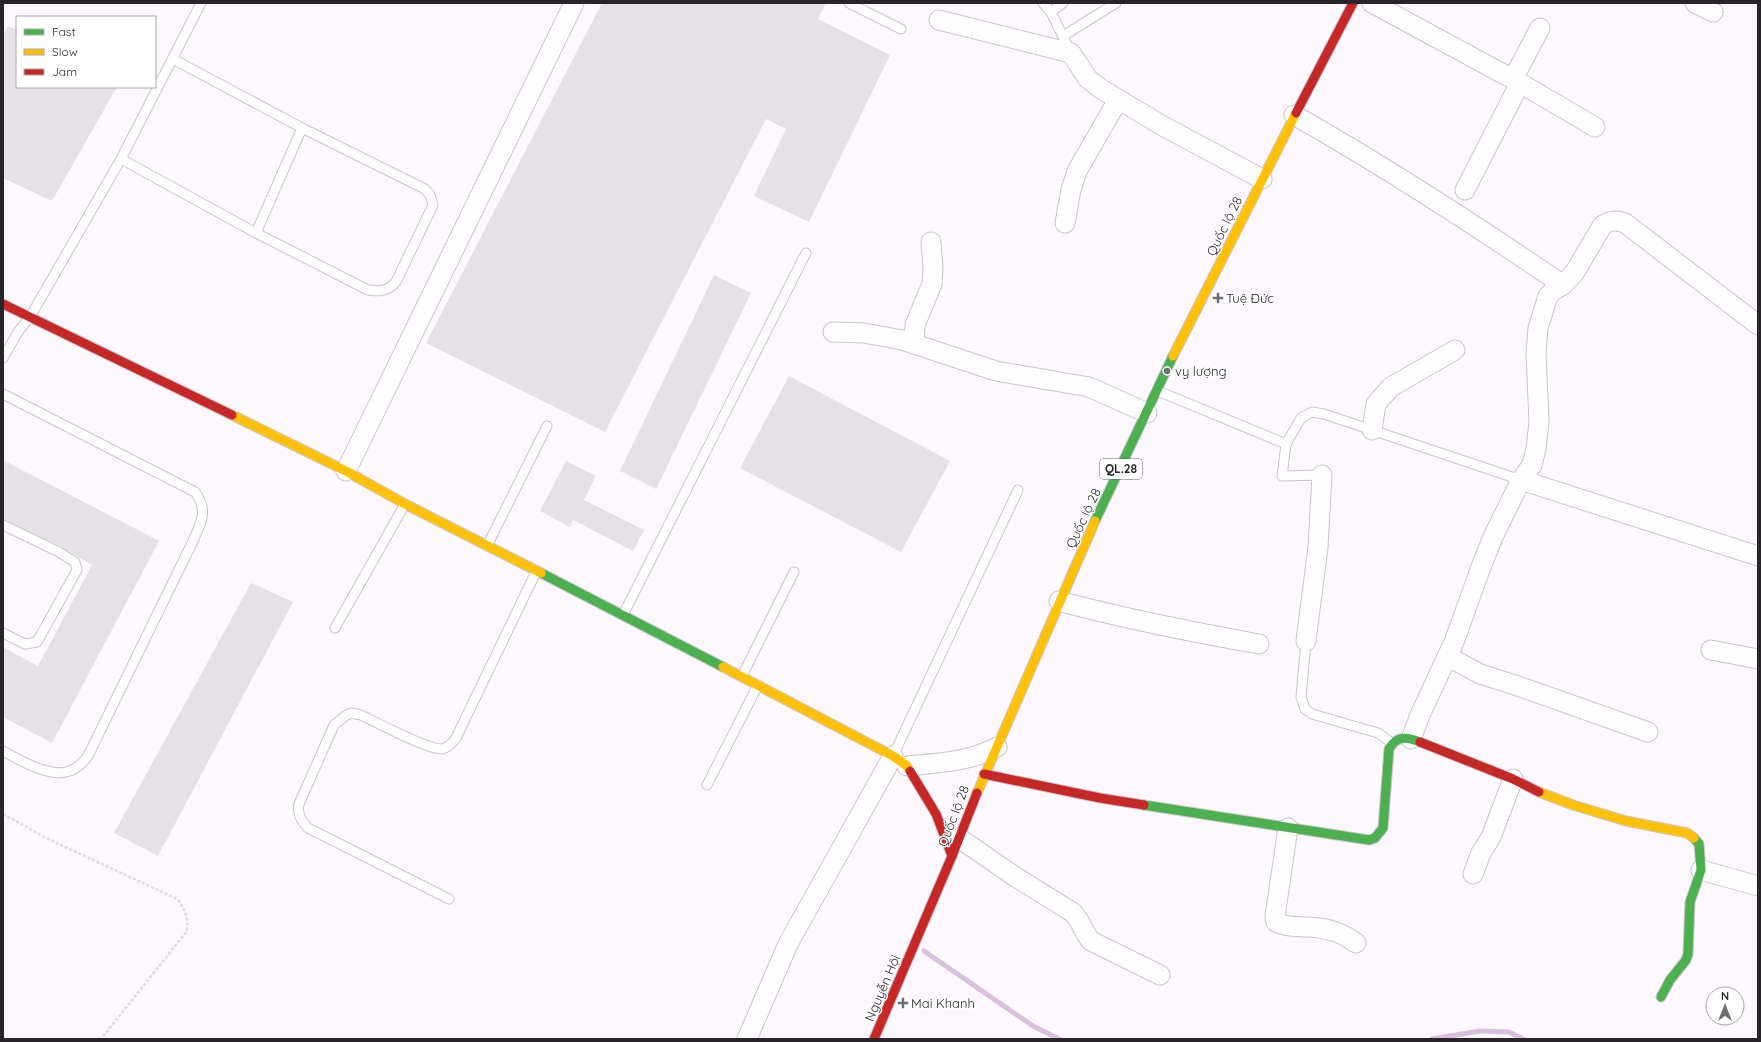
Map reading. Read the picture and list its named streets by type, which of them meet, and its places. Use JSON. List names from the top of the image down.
{
  "streets": {
    "main road": ["Quốc lộ 28", "QL.28", "Nguyễn Hội"]
  },
  "crossings": [
    ["Quốc lộ 28", "Nguyễn Hội"]
  ],
  "places": {
    "health": ["Tuệ Đức", "Mai Khanh"],
    "other": ["vy lượng"]
  },
  "legend": ["Fast", "Slow", "Jam"],
  "north": "top"
}
